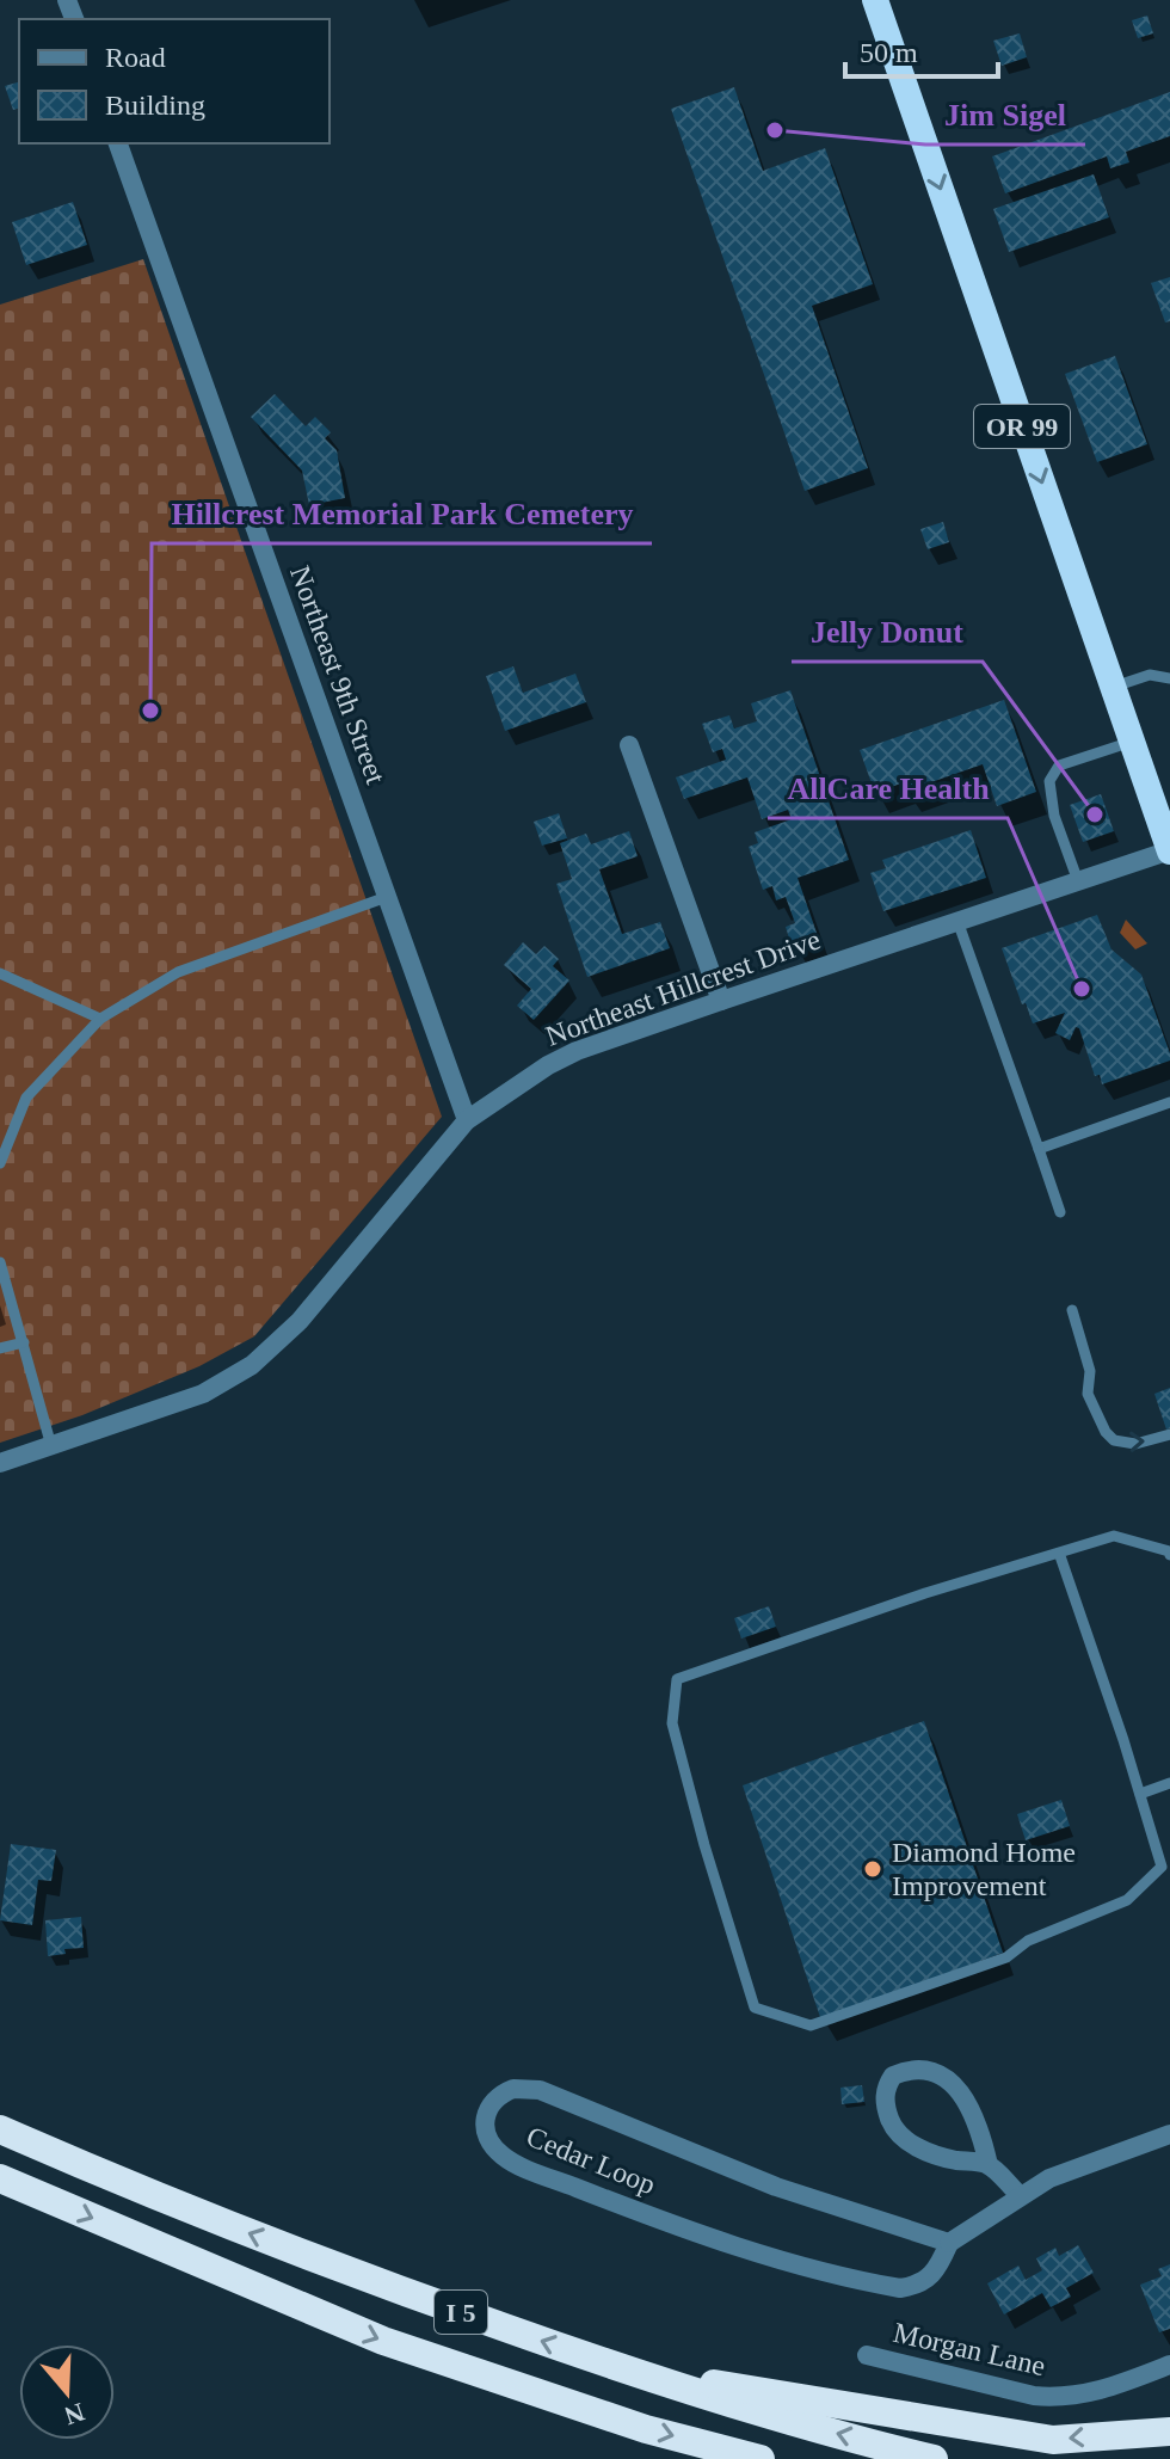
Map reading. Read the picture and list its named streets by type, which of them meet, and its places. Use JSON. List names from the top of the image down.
{
  "streets": {
    "highway": ["OR 99", "I 5"],
    "street": [
      "Northeast 9th Street",
      "Northeast Hillcrest Drive",
      "Cedar Loop",
      "Morgan Lane"
    ]
  },
  "crossings": [
    ["OR 99", "Northeast Hillcrest Drive"],
    ["Northeast 9th Street", "Northeast Hillcrest Drive"]
  ],
  "places": [
    "Jim Sigel",
    "Hillcrest Memorial Park Cemetery",
    "Jelly Donut",
    "AllCare Health",
    "Diamond Home Improvement"
  ],
  "legend": ["Road", "Building"],
  "scale_bar": "50 m",
  "north": "bottom"
}
